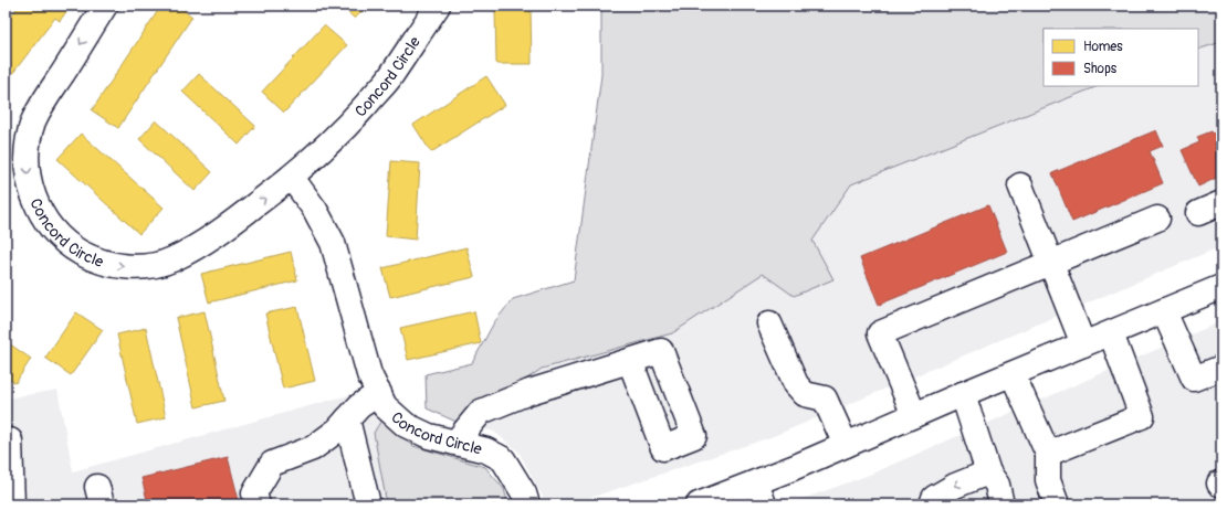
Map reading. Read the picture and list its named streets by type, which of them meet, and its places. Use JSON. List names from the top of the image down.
{
  "streets": {
    "main road": ["Concord Circle"]
  },
  "legend": ["Homes", "Shops"]
}
